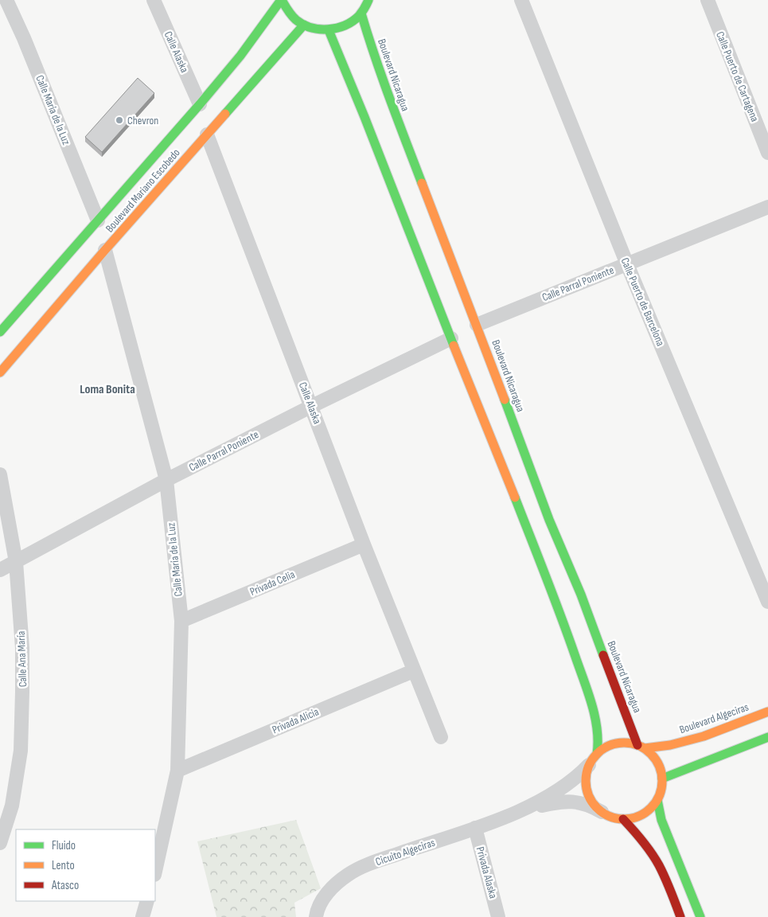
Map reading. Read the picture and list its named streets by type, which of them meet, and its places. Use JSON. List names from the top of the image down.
{
  "streets": {
    "street": [
      "Calle Alaska",
      "Boulevard Nicaragua",
      "Calle Puerto de Cartagena",
      "Calle María de la Luz",
      "Boulevard Mariano Escobedo",
      "Calle Parral Poniente",
      "Calle Puerto de Barcelona",
      "Privada Celia",
      "Calle Ana María",
      "Boulevard Algeciras",
      "Privada Alicia",
      "Cicuito Algeciras",
      "Privada Alaska"
    ]
  },
  "crossings": [
    ["Calle Alaska", "Boulevard Mariano Escobedo"],
    ["Calle Alaska", "Calle Parral Poniente"],
    ["Calle Alaska", "Privada Celia"],
    ["Calle Alaska", "Privada Alicia"],
    ["Boulevard Nicaragua", "Calle Parral Poniente"],
    ["Boulevard Nicaragua", "Boulevard Algeciras"],
    ["Boulevard Nicaragua", "Cicuito Algeciras"],
    ["Calle María de la Luz", "Boulevard Mariano Escobedo"],
    ["Calle María de la Luz", "Calle Parral Poniente"],
    ["Calle María de la Luz", "Privada Celia"],
    ["Calle María de la Luz", "Privada Alicia"],
    ["Calle Parral Poniente", "Calle Puerto de Barcelona"],
    ["Calle Parral Poniente", "Calle Ana María"],
    ["Boulevard Algeciras", "Cicuito Algeciras"],
    ["Cicuito Algeciras", "Privada Alaska"]
  ],
  "districts": ["Loma Bonita"],
  "places": ["Chevron"],
  "legend": ["Fluido", "Lento", "Atasco"]
}
